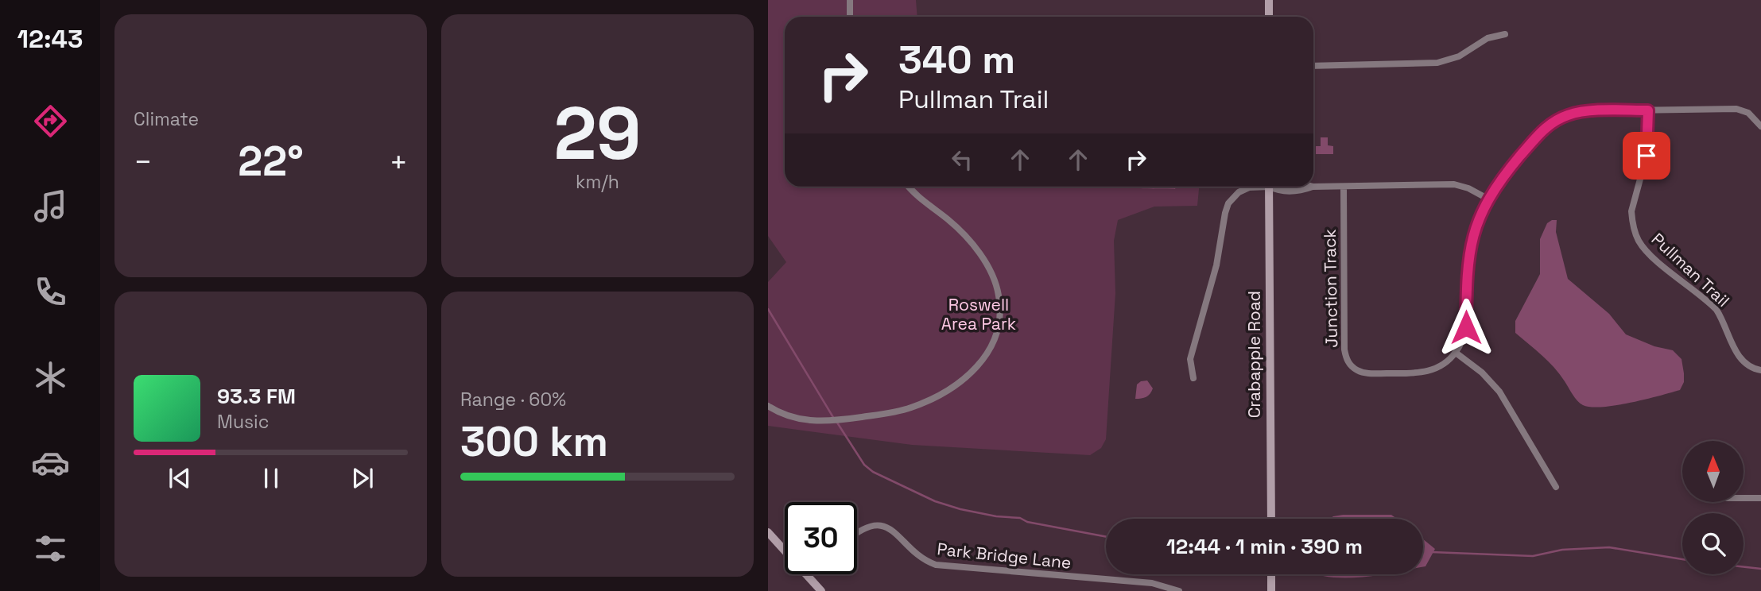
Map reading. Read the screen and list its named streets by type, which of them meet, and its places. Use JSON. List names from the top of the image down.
{
  "streets": {
    "street": [
      "Pullman Trail",
      "Junction Track",
      "Crabapple Road",
      "Park Bridge Lane"
    ]
  },
  "parks": ["Roswell Area Park"],
  "north": "top",
  "page": {
    "tabs": "12:43",
    "tile": [
      "Climate",
      ["29", "km/h"],
      ["Range · 60%", "300 km"]
    ],
    "turn": ["340 m", "Pullman Trail"],
    "heat": ["−", "22°", "+"],
    "song": ["93.3 FM", "Music"],
    "limit": "30",
    "trip": "12:44 · 1 min · 390 m"
  }
}
